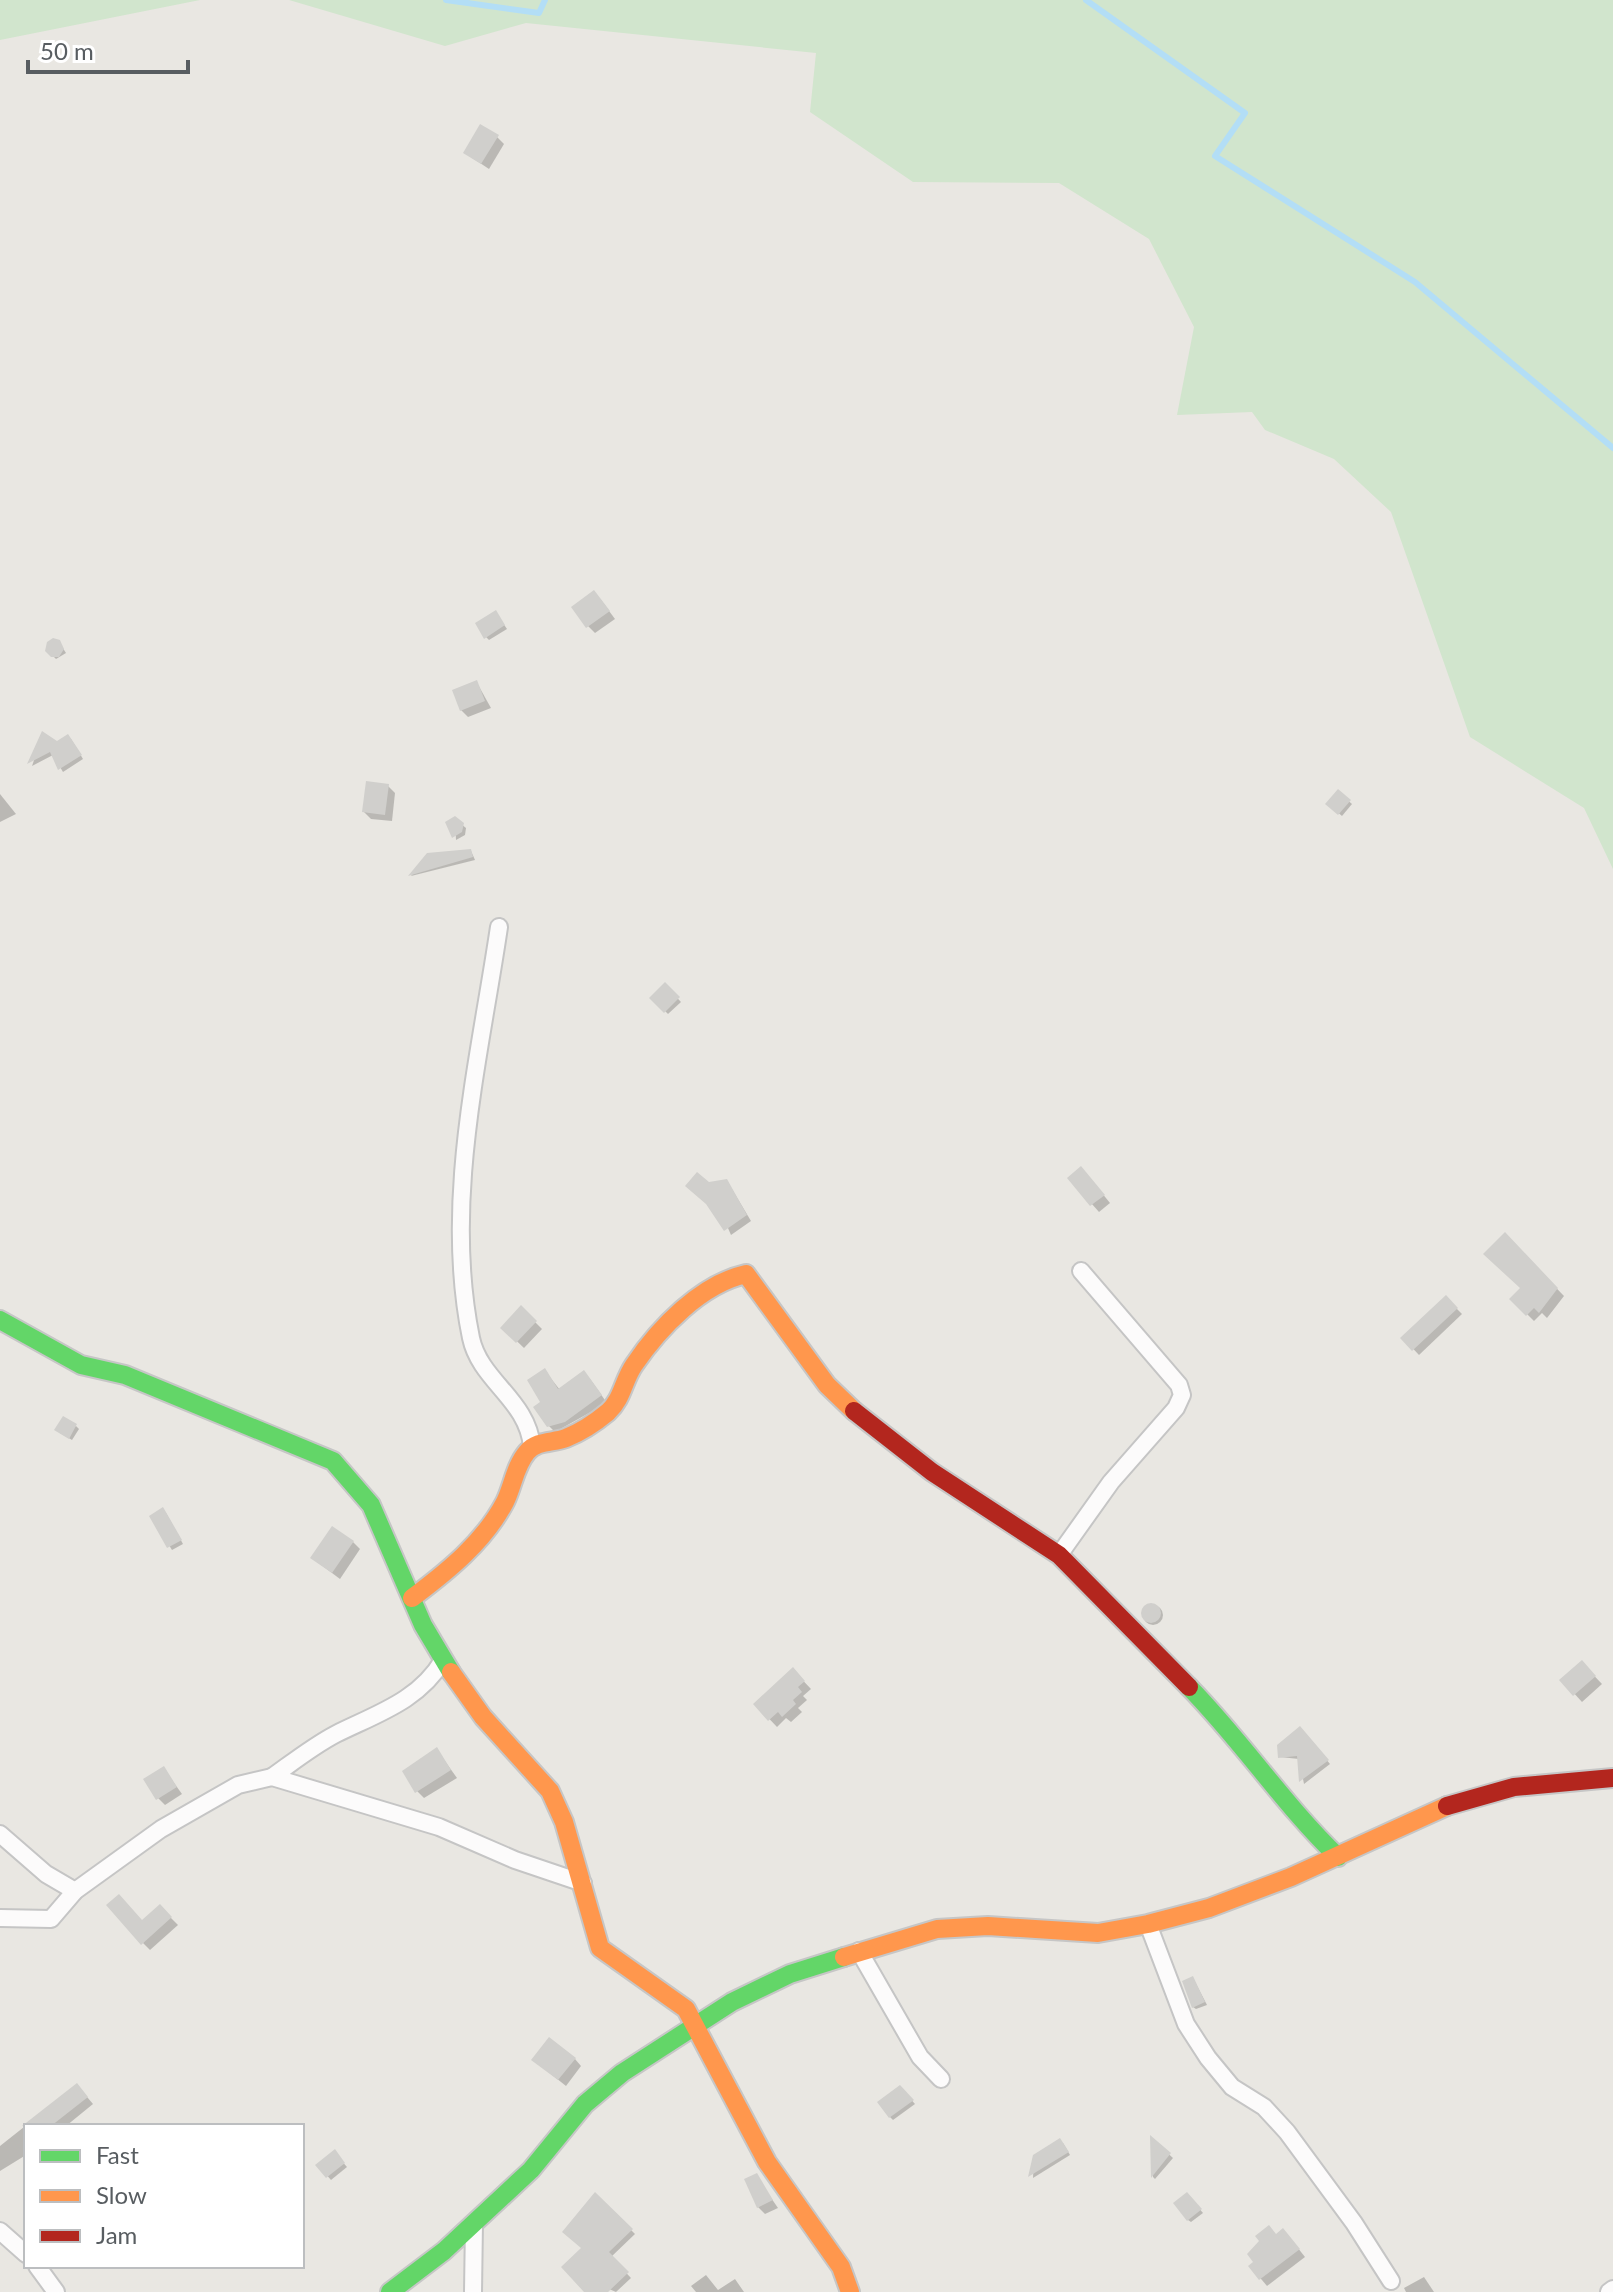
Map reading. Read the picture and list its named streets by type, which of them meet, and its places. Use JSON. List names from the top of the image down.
{
  "legend": ["Fast", "Slow", "Jam"],
  "scale_bar": "50 m"
}
